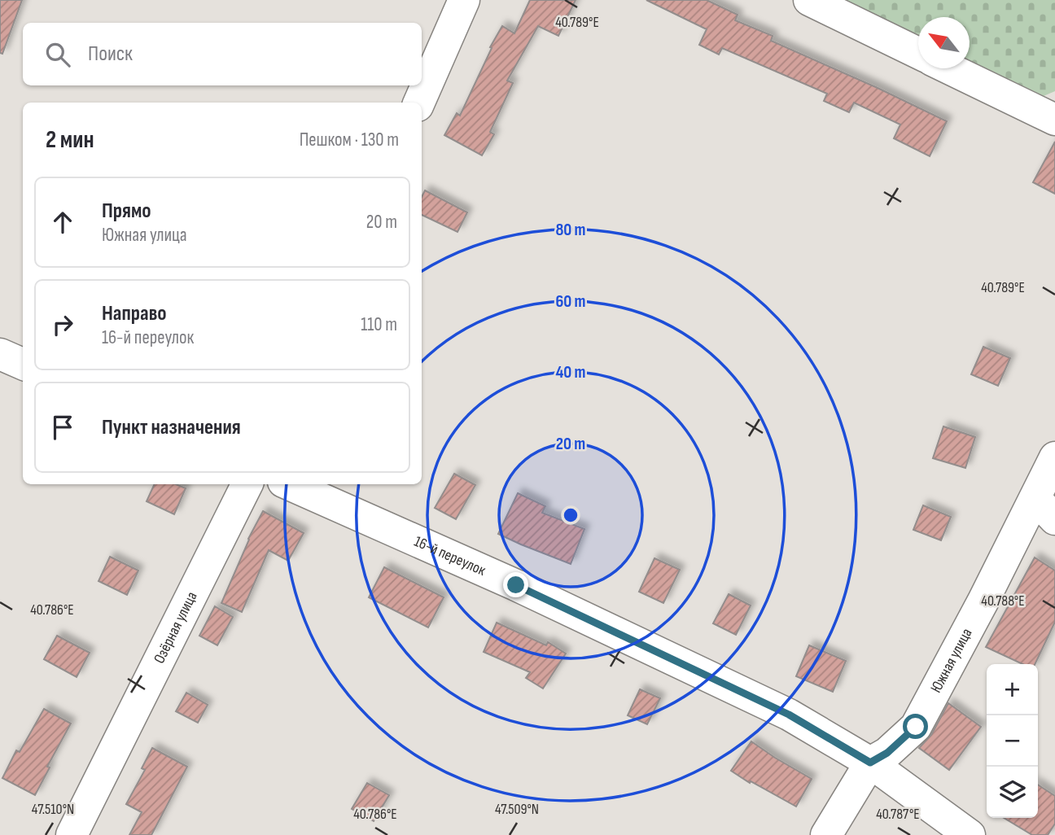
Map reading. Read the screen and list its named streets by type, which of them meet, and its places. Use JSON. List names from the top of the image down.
{
  "streets": {
    "street": ["16-й переулок", "Озёрная улица", "Южная улица"]
  },
  "crossings": [
    ["16-й переулок", "Южная улица"]
  ],
  "north": "top left",
  "page": {
    "search": "Поиск",
    "heading": ["2 мин", "Пешком · 130 m"],
    "list": [
      ["Прямо", "Южная улица", "20 m"],
      ["Направо", "16-й переулок", "110 m"],
      "Пункт назначения"
    ],
    "map_buttons": ["+", "−"]
  },
  "coordinates": [
    "40.789°E",
    "40.788°E",
    "40.786°E",
    "47.510°N",
    "47.509°N",
    "40.787°E"
  ],
  "rings": [
    "80 m",
    "60 m",
    "40 m",
    "20 m"
  ]
}
